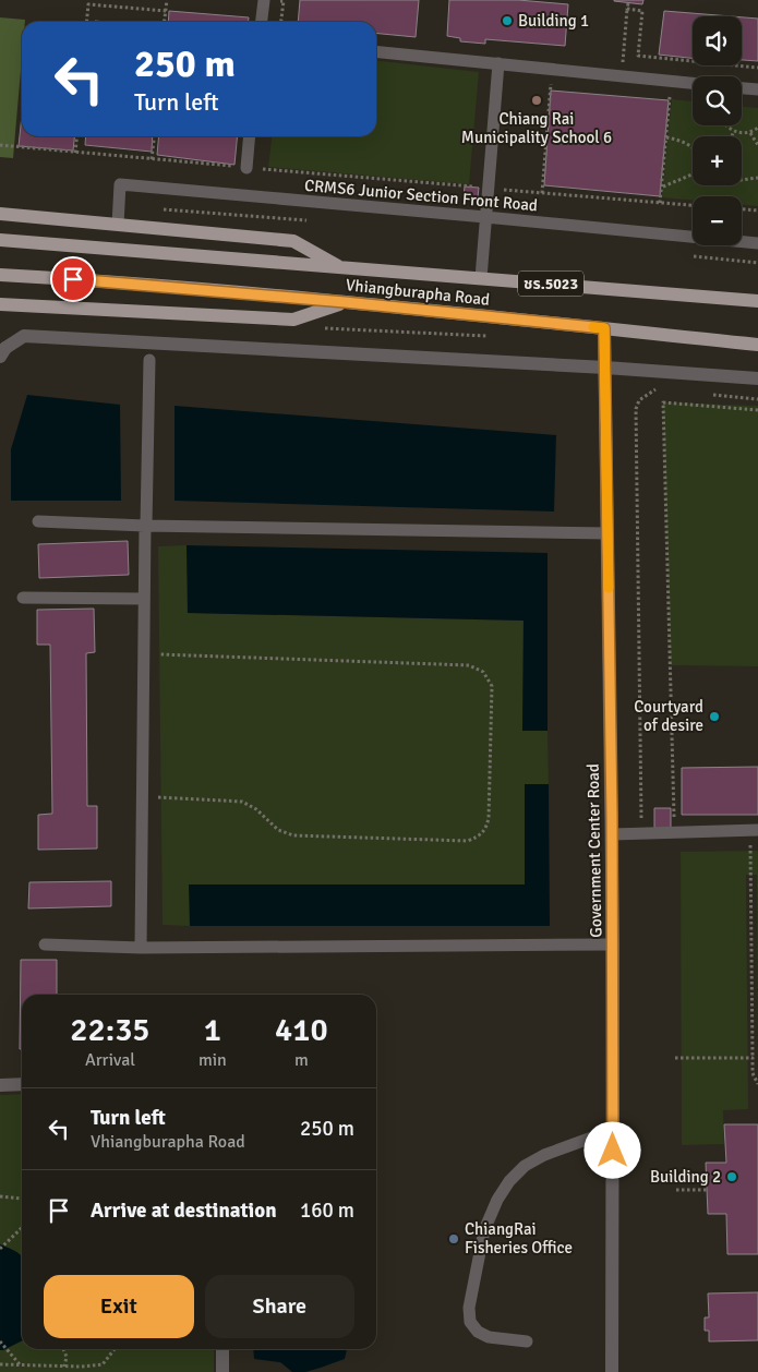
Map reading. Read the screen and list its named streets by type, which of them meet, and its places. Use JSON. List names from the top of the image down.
{
  "streets": {
    "main road": ["ชร.5023", "Vhiangburapha Road"],
    "street": ["Government Center Road"],
    "lane": ["CRMS6 Junior Section Front Road"]
  },
  "crossings": [
    ["Vhiangburapha Road", "Government Center Road"]
  ],
  "places": [
    "Building 1",
    "Chiang Rai Municipality School 6",
    "Courtyard of desire",
    "Building 2",
    "ChiangRai Fisheries Office"
  ],
  "page": {
    "map_buttons": ["+", "−"],
    "turn": ["250 m", "Turn left"],
    "eta": [
      "22:35",
      "Arrival",
      "1",
      "min",
      "410",
      "m"
    ],
    "list": [
      {
        "name": "Turn left",
        "note": "Vhiangburapha Road",
        "value": "250 m"
      },
      {
        "name": "Arrive at destination",
        "value": "160 m"
      }
    ],
    "buttons": ["Exit", "Share"]
  }
}
